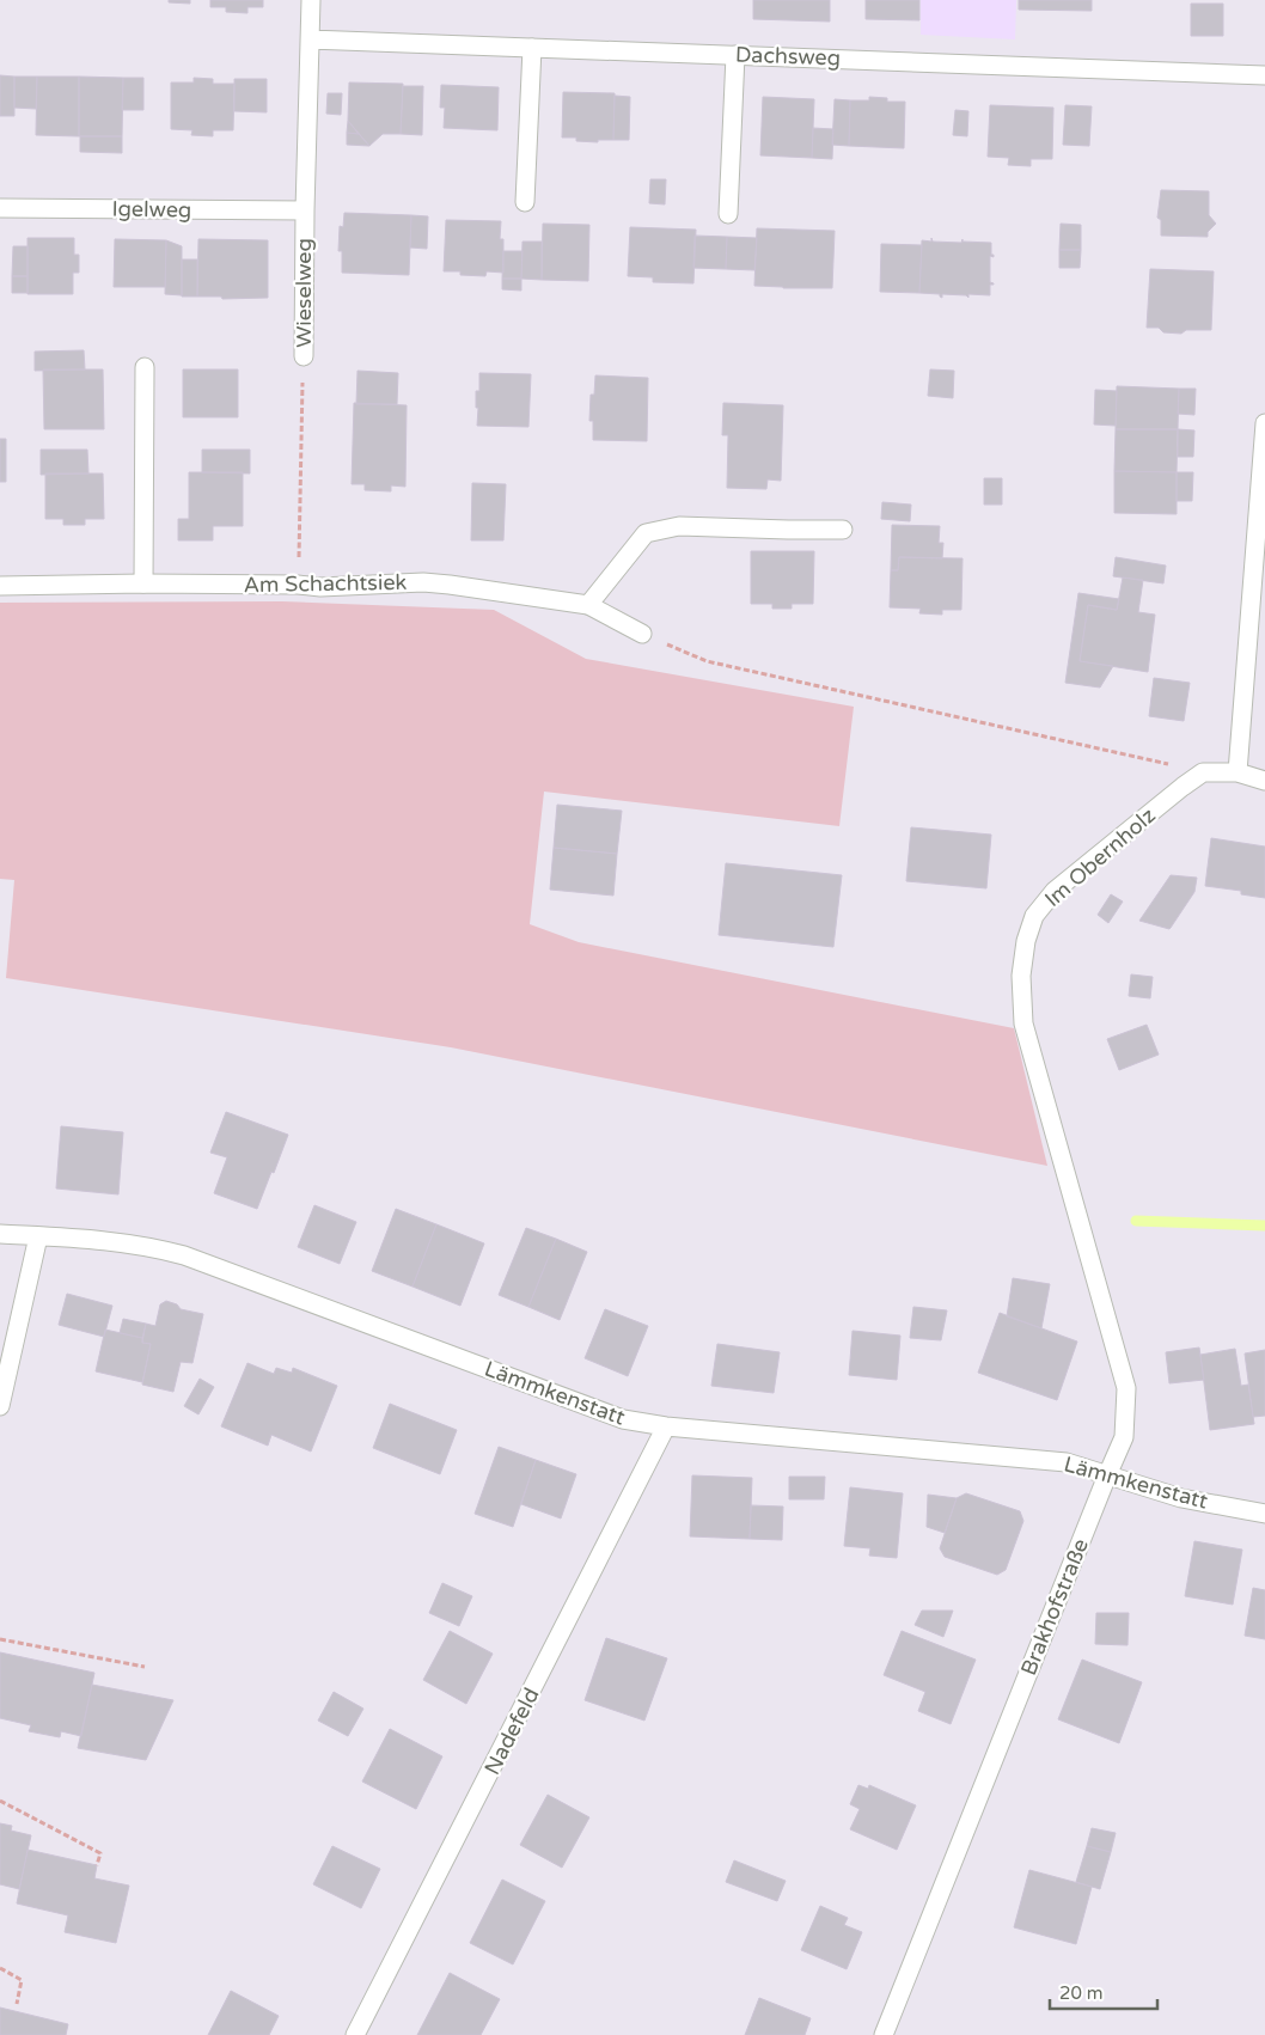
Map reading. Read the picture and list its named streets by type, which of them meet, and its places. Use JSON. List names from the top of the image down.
{
  "streets": {
    "street": [
      "Dachsweg",
      "Igelweg",
      "Wieselweg",
      "Am Schachtsiek",
      "Im Obernholz",
      "Lämmkenstatt",
      "Brakhofstraße",
      "Nadefeld"
    ]
  },
  "crossings": [
    ["Dachsweg", "Wieselweg"],
    ["Igelweg", "Wieselweg"],
    ["Wieselweg", "Am Schachtsiek"],
    ["Im Obernholz", "Brakhofstraße"],
    ["Lämmkenstatt", "Brakhofstraße"],
    ["Lämmkenstatt", "Nadefeld"]
  ],
  "scale_bar": "20 m"
}
